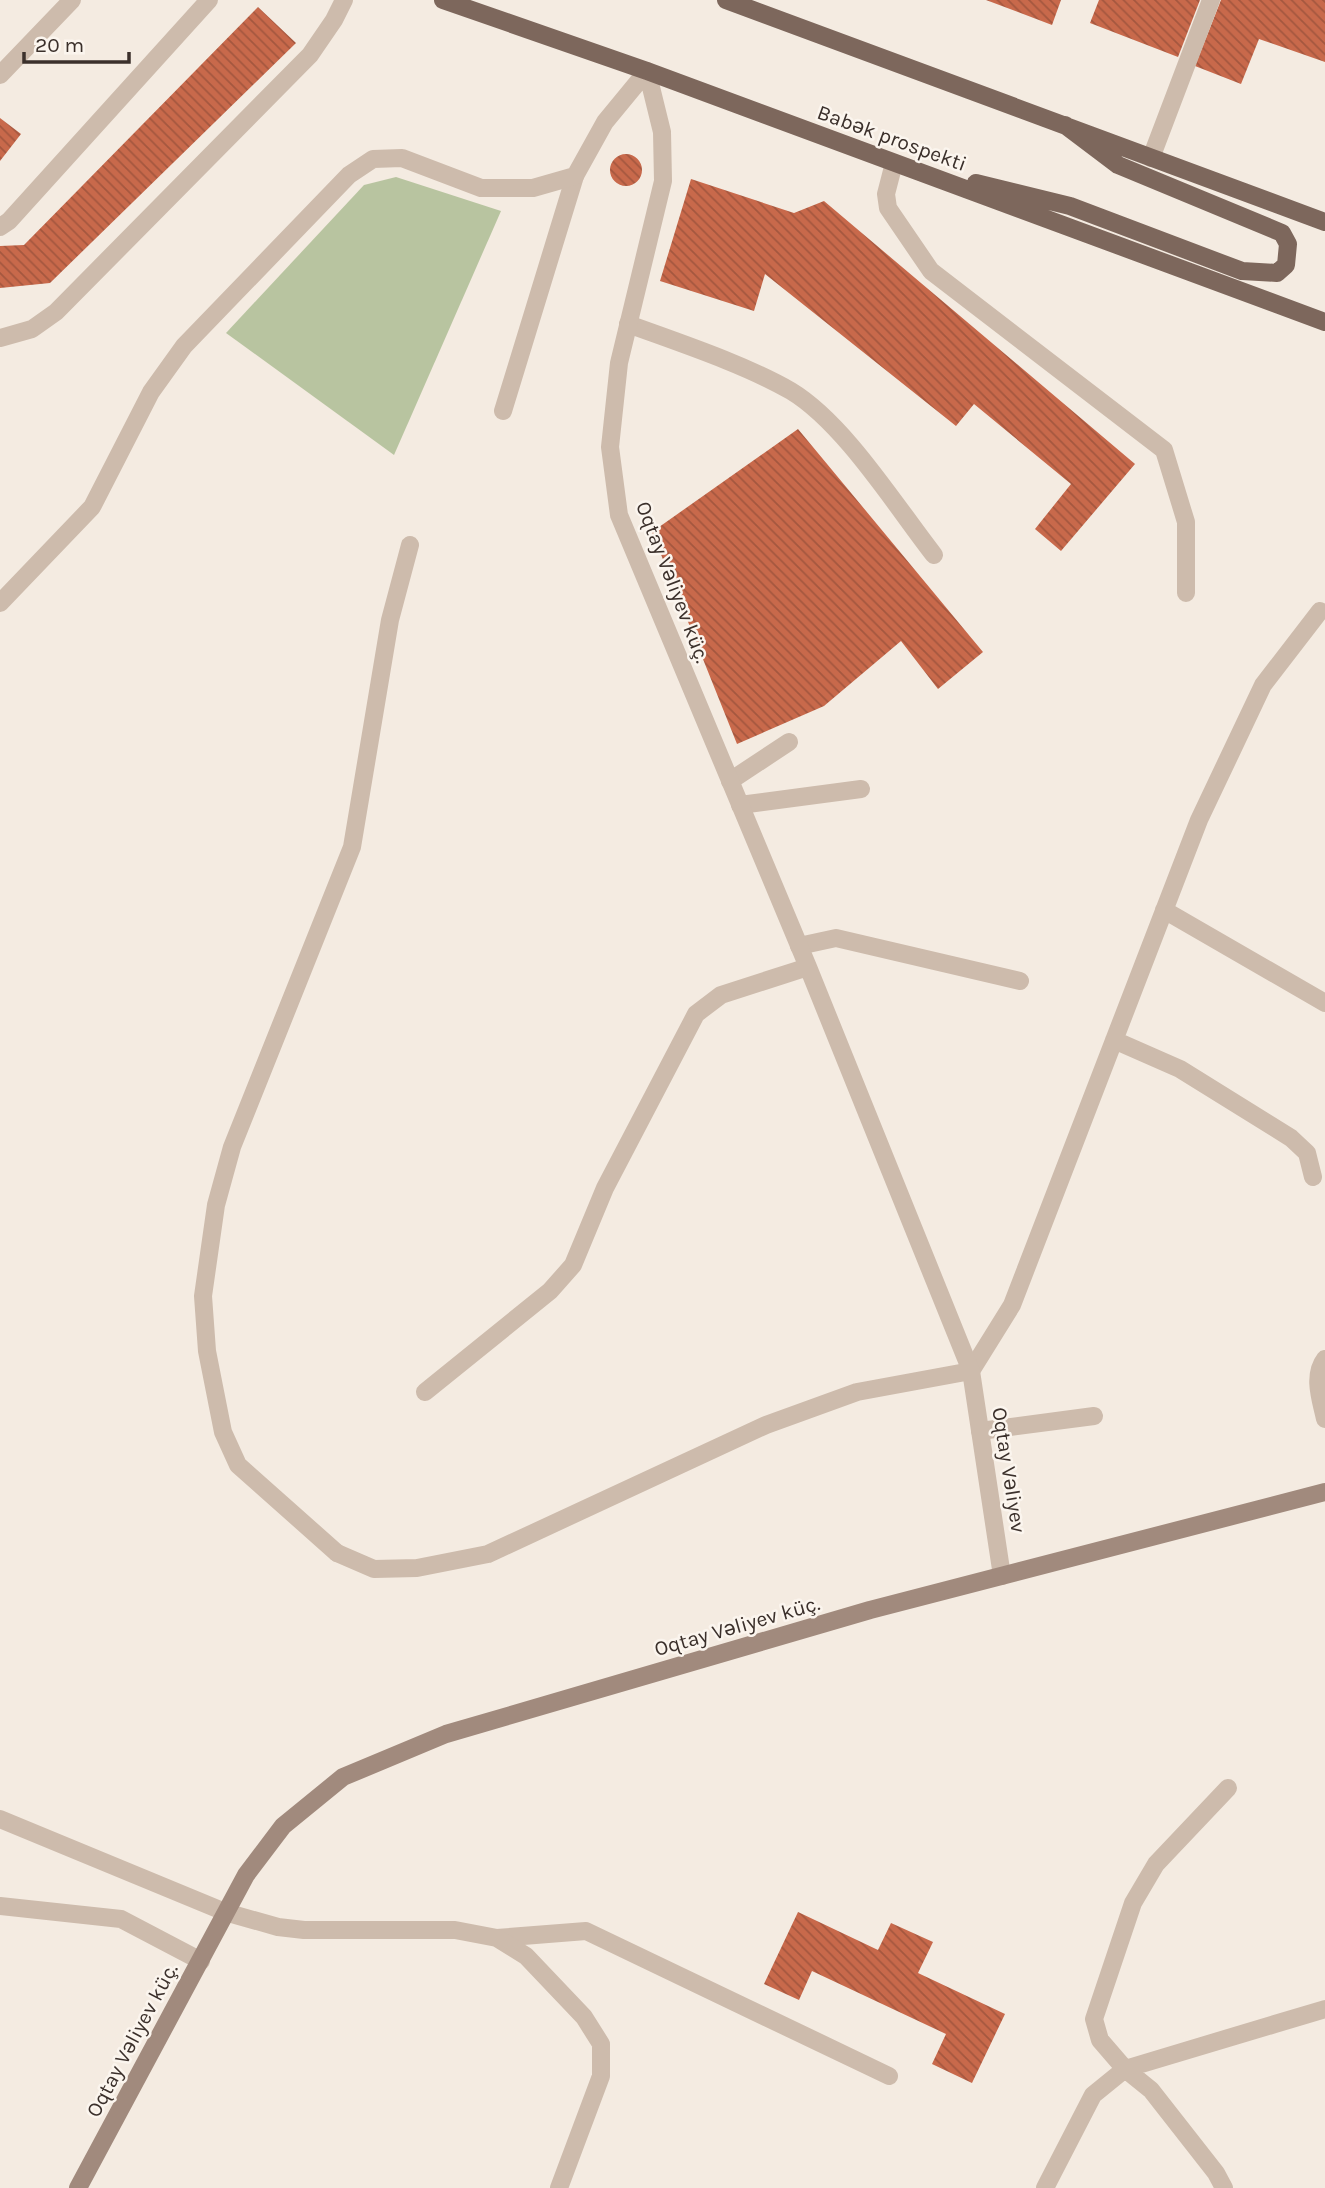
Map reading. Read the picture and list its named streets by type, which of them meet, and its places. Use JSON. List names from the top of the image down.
{
  "streets": {
    "main road": ["Babək prospekti"],
    "street": ["Oqtay Vəliyev küç.", "Oqtay Vəliyev"]
  },
  "crossings": [
    ["Babək prospekti", "Oqtay Vəliyev küç."],
    ["Oqtay Vəliyev küç.", "Oqtay Vəliyev"]
  ],
  "scale_bar": "20 m"
}
